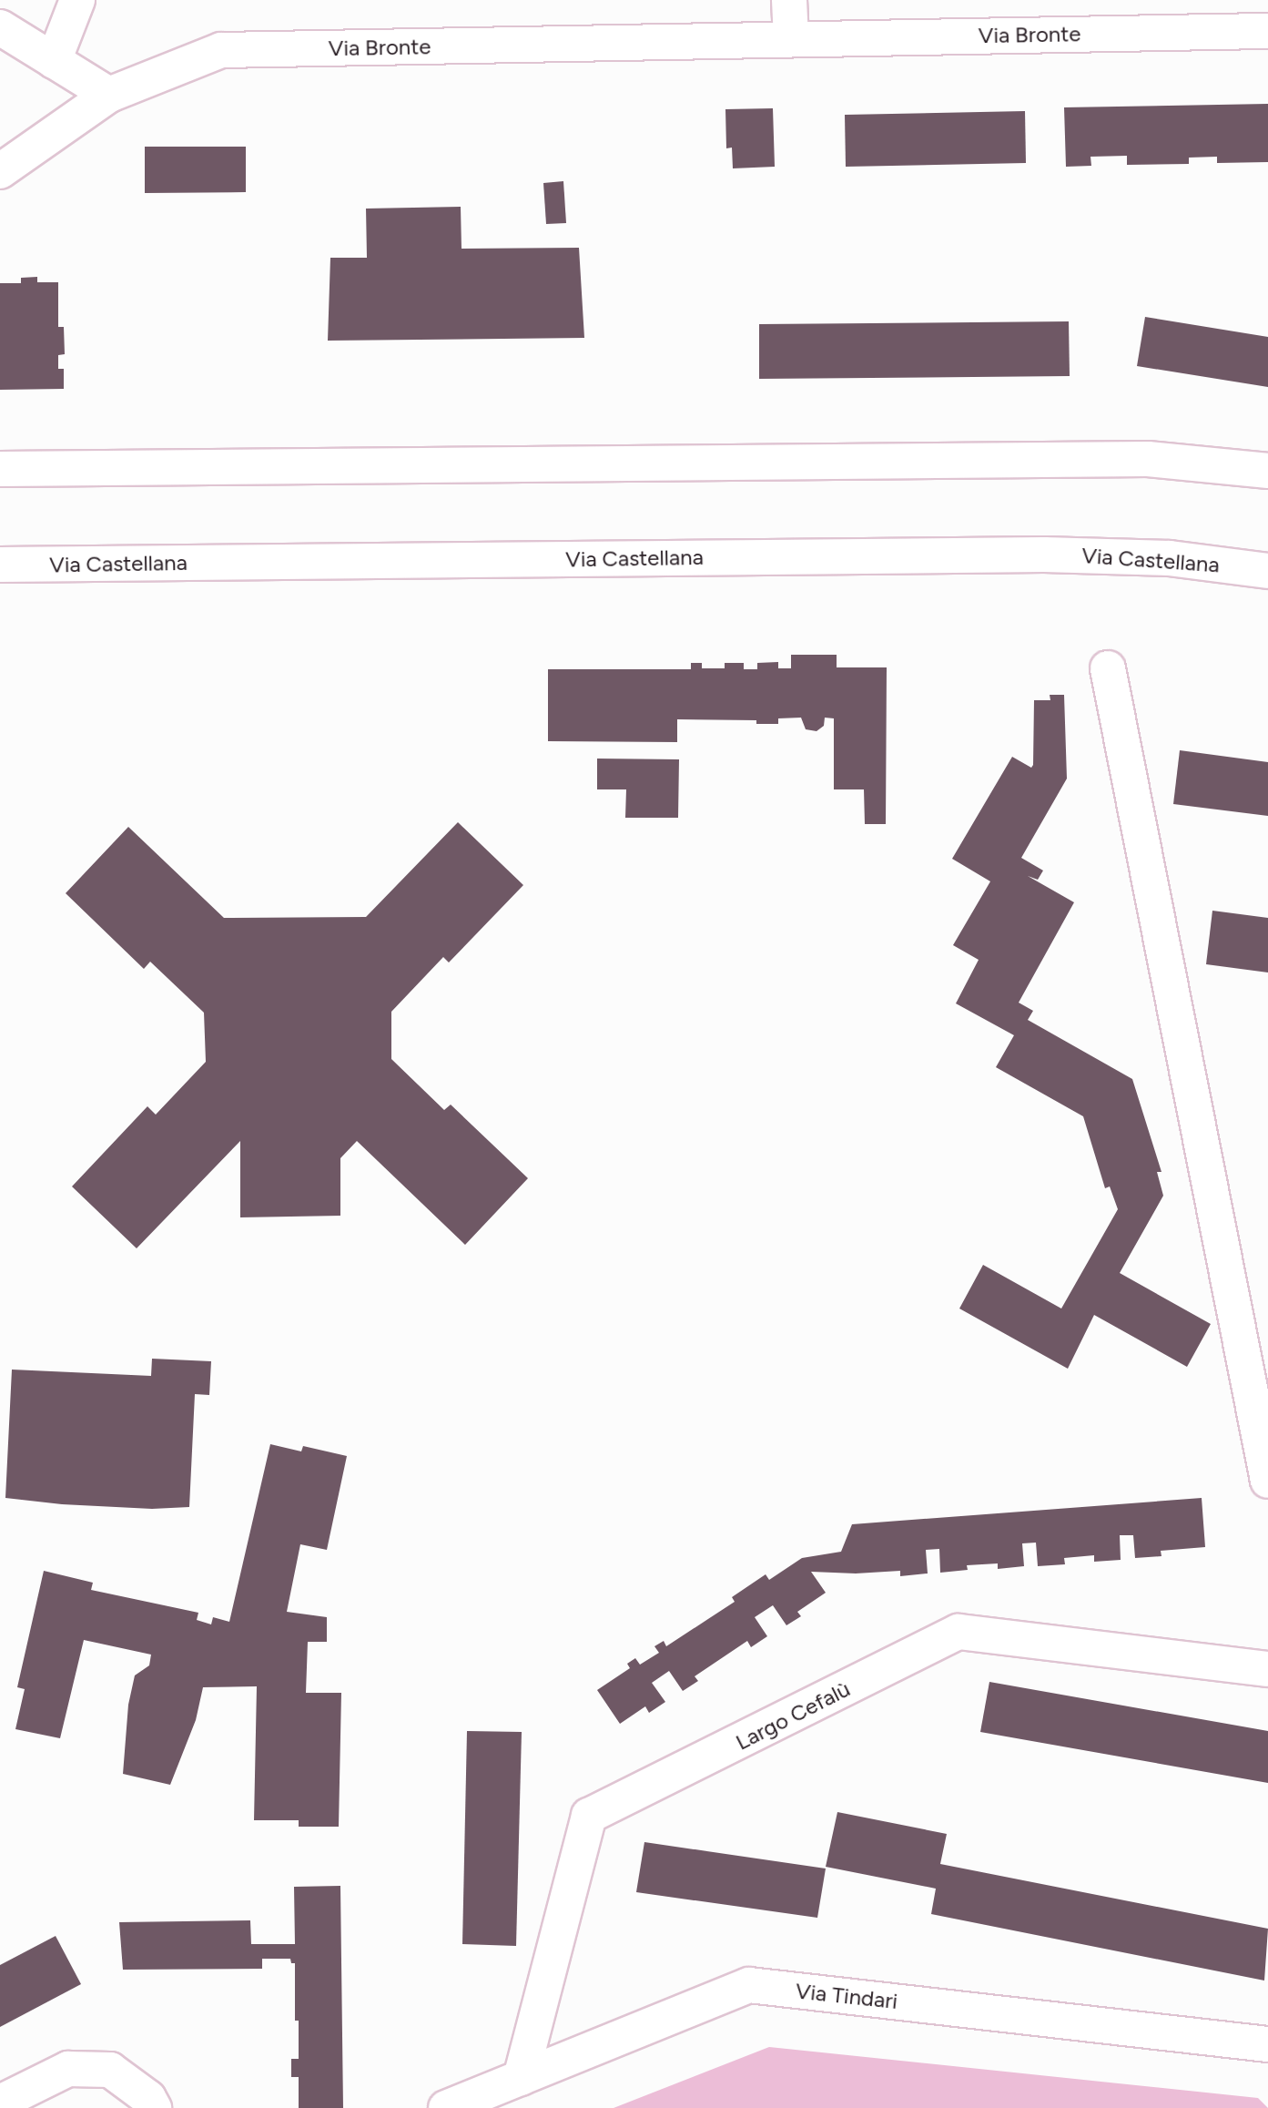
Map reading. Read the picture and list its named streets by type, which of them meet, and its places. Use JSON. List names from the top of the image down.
{
  "streets": {
    "street": [
      "Via Bronte",
      "Via Castellana",
      "Largo Cefalù",
      "Via Tindari"
    ]
  },
  "crossings": [
    ["Largo Cefalù", "Via Tindari"]
  ]
}
